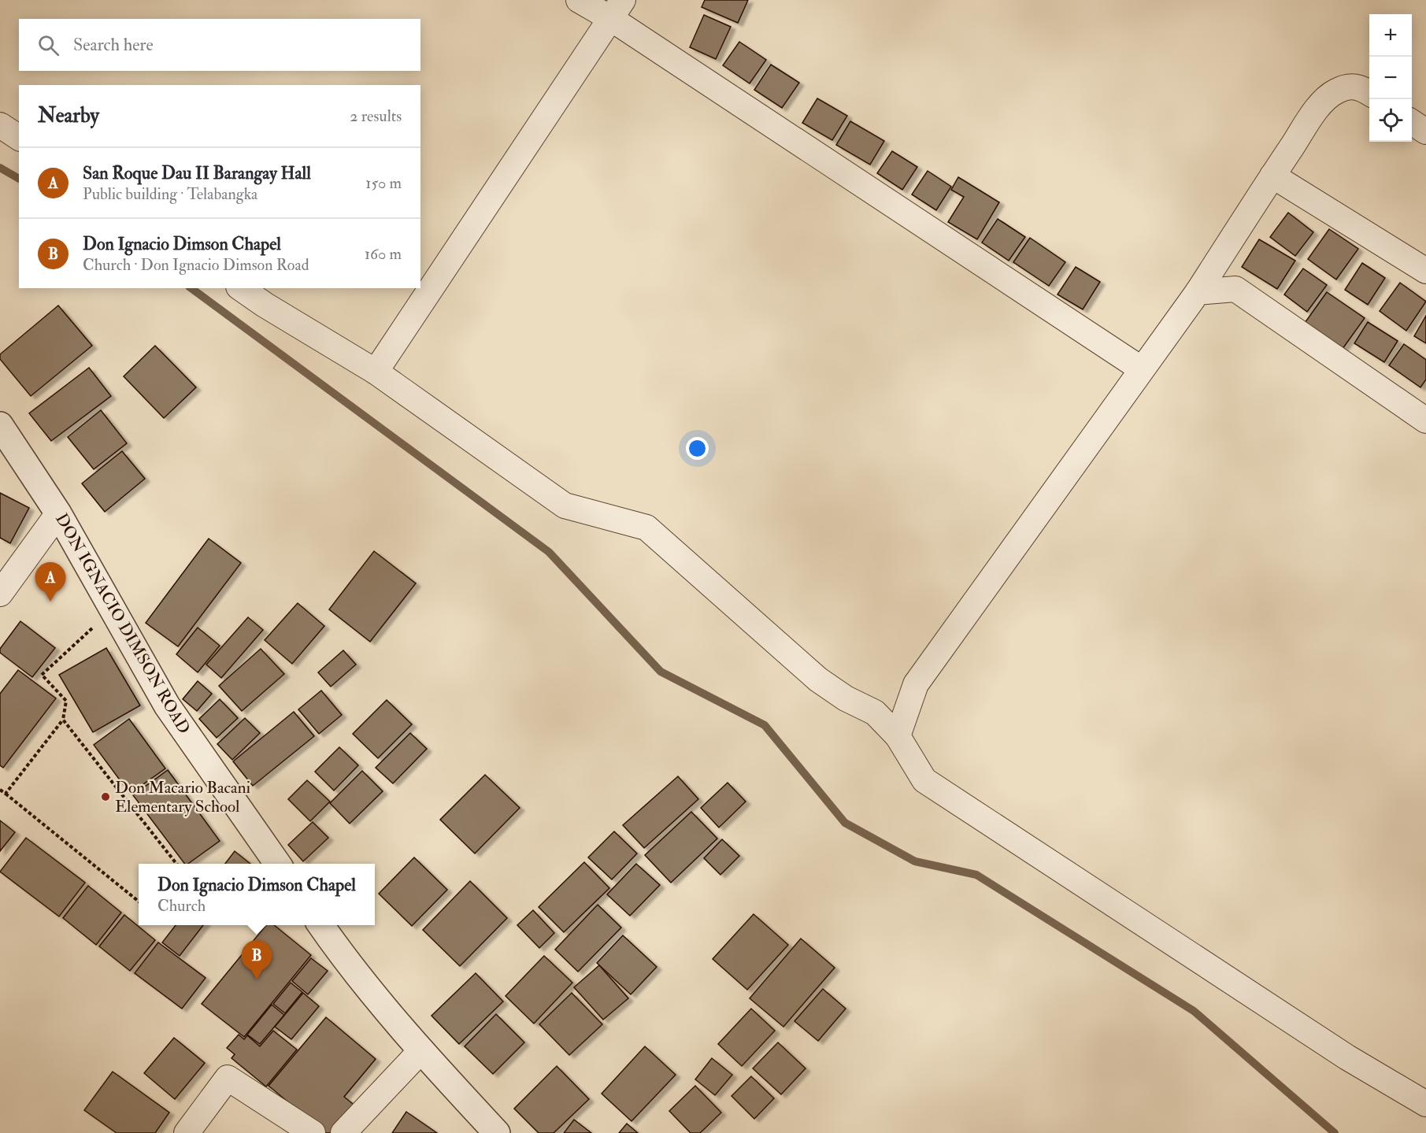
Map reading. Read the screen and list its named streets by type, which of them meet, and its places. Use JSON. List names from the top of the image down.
{
  "streets": {
    "street": ["DON IGNACIO DIMSON ROAD"]
  },
  "places": ["Don Macario Bacani Elementary School"],
  "page": {
    "map_buttons": ["+", "−"],
    "search": "Search here",
    "heading": ["Nearby", "2 results"],
    "list": [
      {
        "mark": "A",
        "name": "San Roque Dau II Barangay Hall",
        "note": "Public building · Telabangka",
        "value": "150 m"
      },
      {
        "mark": "B",
        "name": "Don Ignacio Dimson Chapel",
        "note": "Church · Don Ignacio Dimson Road",
        "value": "160 m"
      }
    ],
    "pins": ["A", "B"],
    "popup": ["Don Ignacio Dimson Chapel", "Church"]
  }
}
